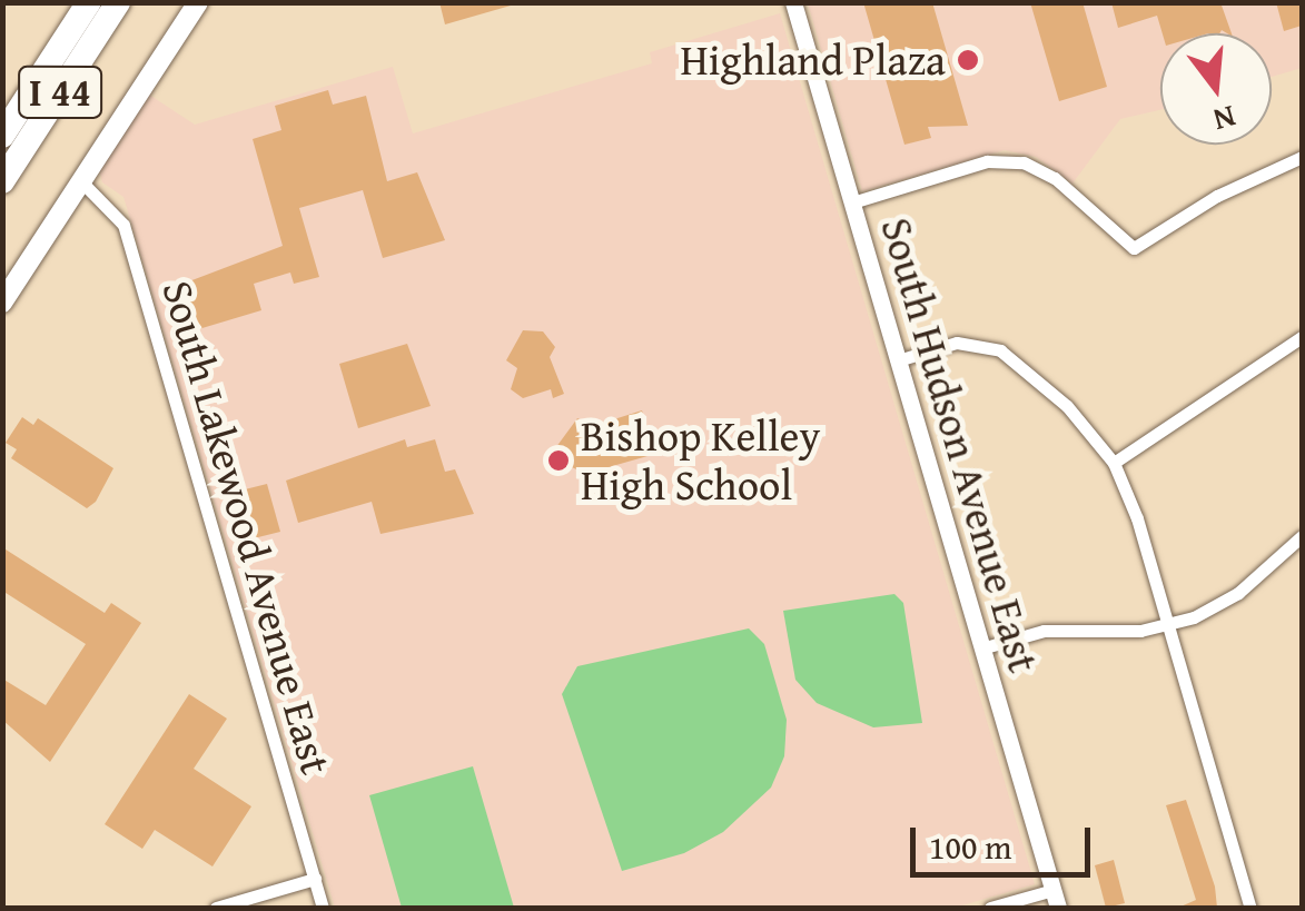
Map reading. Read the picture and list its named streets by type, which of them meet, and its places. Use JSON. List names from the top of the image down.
{
  "streets": {
    "highway": ["I 44"],
    "street": ["South Hudson Avenue East", "South Lakewood Avenue East"]
  },
  "places": ["Highland Plaza", "Bishop Kelley High School"],
  "scale_bar": "100 m",
  "north": "bottom"
}
